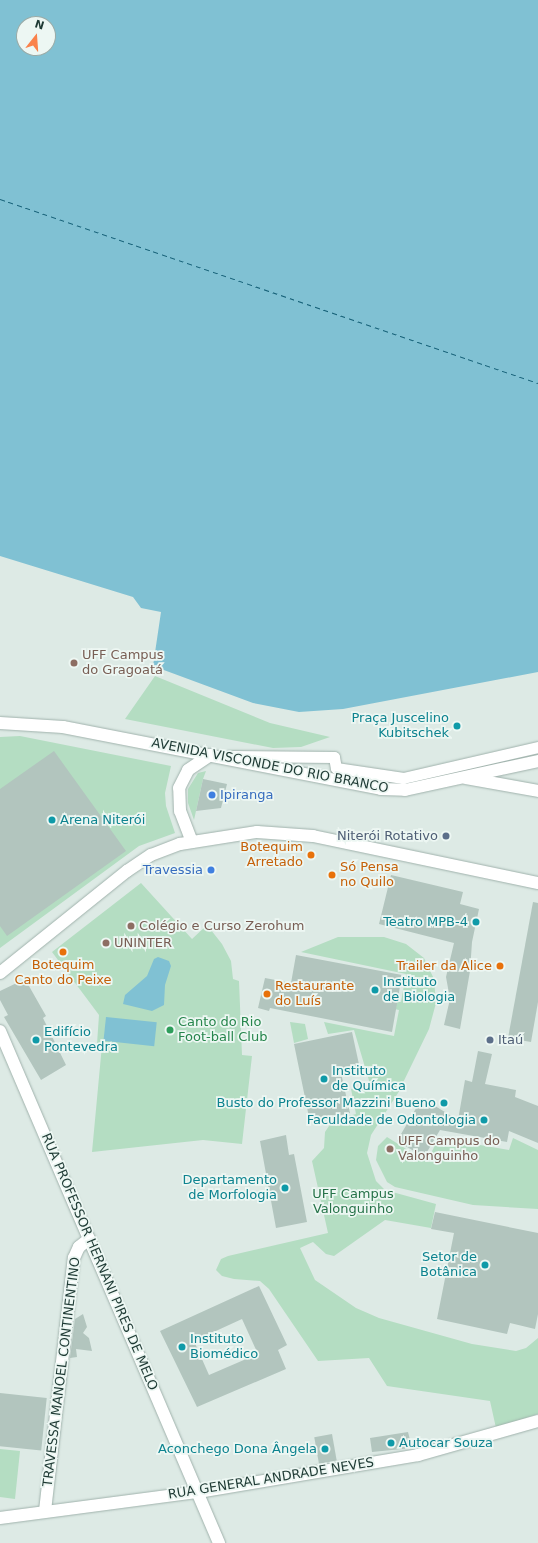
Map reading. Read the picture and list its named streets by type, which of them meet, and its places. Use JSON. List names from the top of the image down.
{
  "streets": {
    "street": [
      "AVENIDA VISCONDE DO RIO BRANCO",
      "RUA PROFESSOR HERNANI PIRES DE MELO",
      "TRAVESSA MANOEL CONTINENTINO",
      "RUA GENERAL ANDRADE NEVES"
    ]
  },
  "crossings": [
    ["RUA PROFESSOR HERNANI PIRES DE MELO", "TRAVESSA MANOEL CONTINENTINO"],
    ["RUA PROFESSOR HERNANI PIRES DE MELO", "RUA GENERAL ANDRADE NEVES"],
    ["TRAVESSA MANOEL CONTINENTINO", "RUA GENERAL ANDRADE NEVES"]
  ],
  "parks": ["UFF Campus Valonguinho"],
  "places": [
    "UFF Campus do Gragoatá",
    "Praça Juscelino Kubitschek",
    "Ipiranga",
    "Arena Niterói",
    "Niterói Rotativo",
    "Botequim Arretado",
    "Travessia",
    "Só Pensa no Quilo",
    "Teatro MPB-4",
    "Colégio e Curso Zerohum",
    "UNINTER",
    "Botequim Canto do Peixe",
    "Trailer da Alice",
    "Instituto de Biologia",
    "Restaurante do Luís",
    "Canto do Rio Foot-ball Club",
    "Edifício Pontevedra",
    "Itaú",
    "Instituto de Química",
    "Busto do Professor Mazzini Bueno",
    "Faculdade de Odontologia",
    "UFF Campus do Valonguinho",
    "Departamento de Morfologia",
    "Setor de Botânica",
    "Instituto Biomédico",
    "Autocar Souza",
    "Aconchego Dona Ângela"
  ],
  "north": "top"
}
